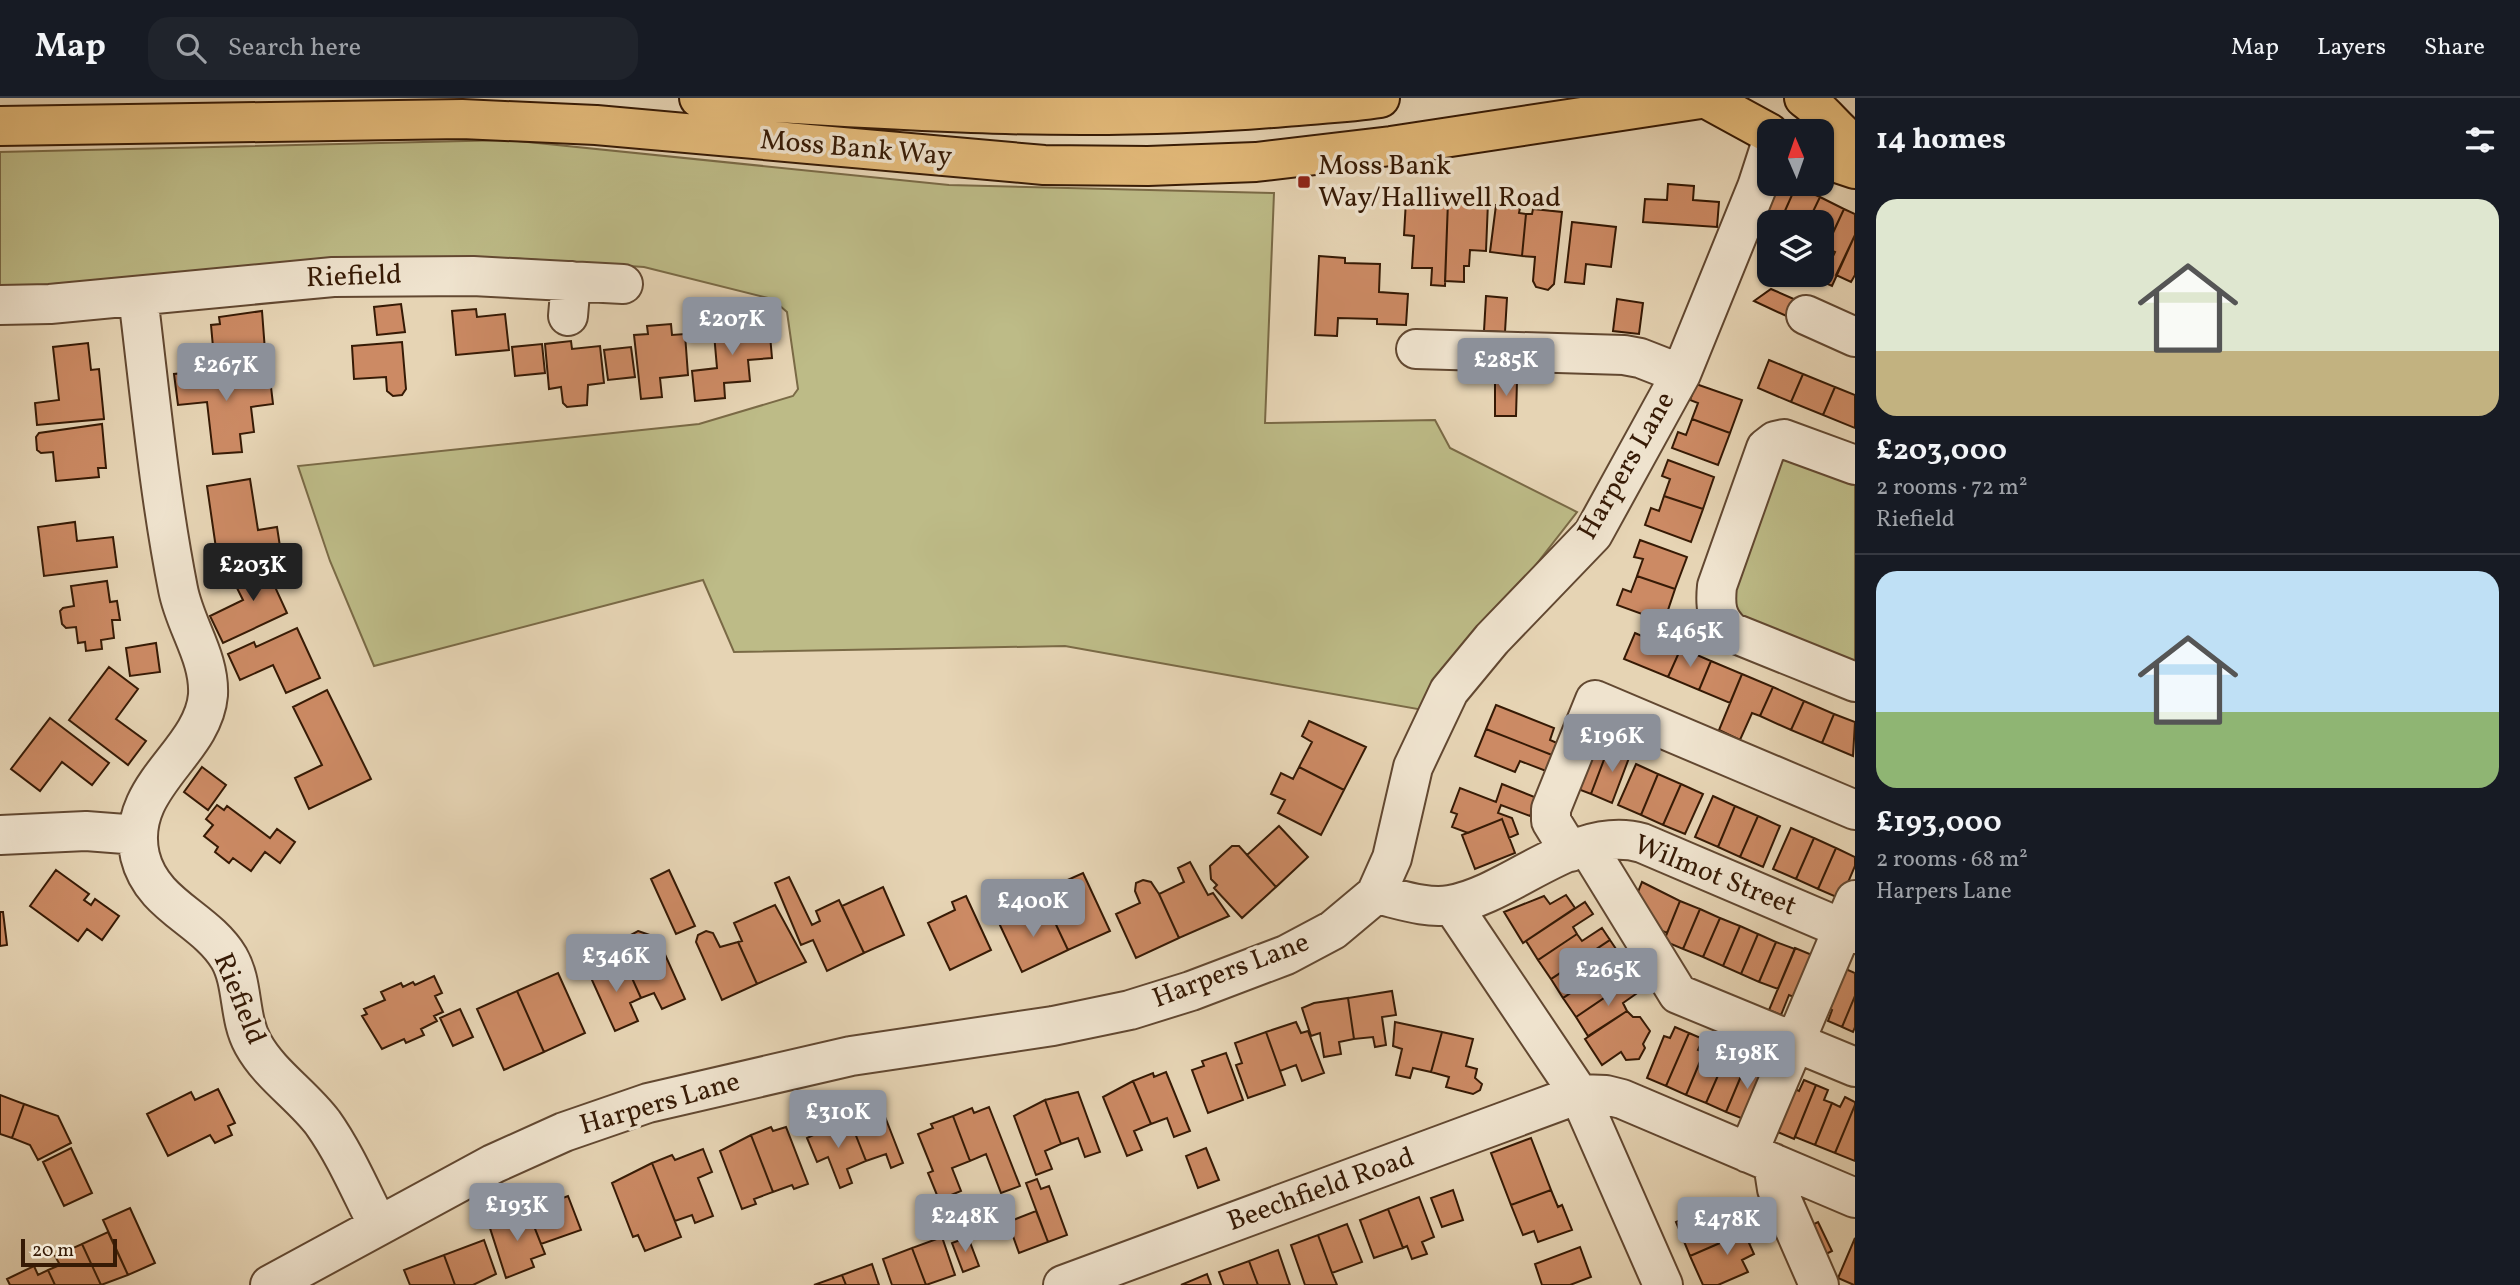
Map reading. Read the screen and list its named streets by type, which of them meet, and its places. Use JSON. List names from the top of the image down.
{
  "streets": {
    "main road": ["Moss Bank Way"],
    "street": [
      "Riefield",
      "Harpers Lane",
      "Wilmot Street",
      "Beechfield Road"
    ]
  },
  "crossings": [
    ["Riefield", "Harpers Lane"],
    ["Harpers Lane", "Wilmot Street"]
  ],
  "places": {
    "transit": ["Moss Bank Way/Halliwell Road"]
  },
  "scale_bar": "20 m",
  "north": "top",
  "page": {
    "header": "Map",
    "search": "Search here",
    "nav": ["Map", "Layers", "Share"],
    "heading": "14 homes",
    "list": [
      {
        "name": "£203,000",
        "note": "2 rooms · 72 m² · Riefield"
      },
      {
        "name": "£193,000",
        "note": "2 rooms · 68 m² · Harpers Lane"
      }
    ],
    "price": [
      "£207K",
      "£285K",
      "£267K",
      "£203K",
      "£465K",
      "£196K",
      "£400K",
      "£346K",
      "£265K",
      "£198K",
      "£310K",
      "£193K",
      "£248K",
      "£478K"
    ],
    "scale": "20 m"
  }
}
